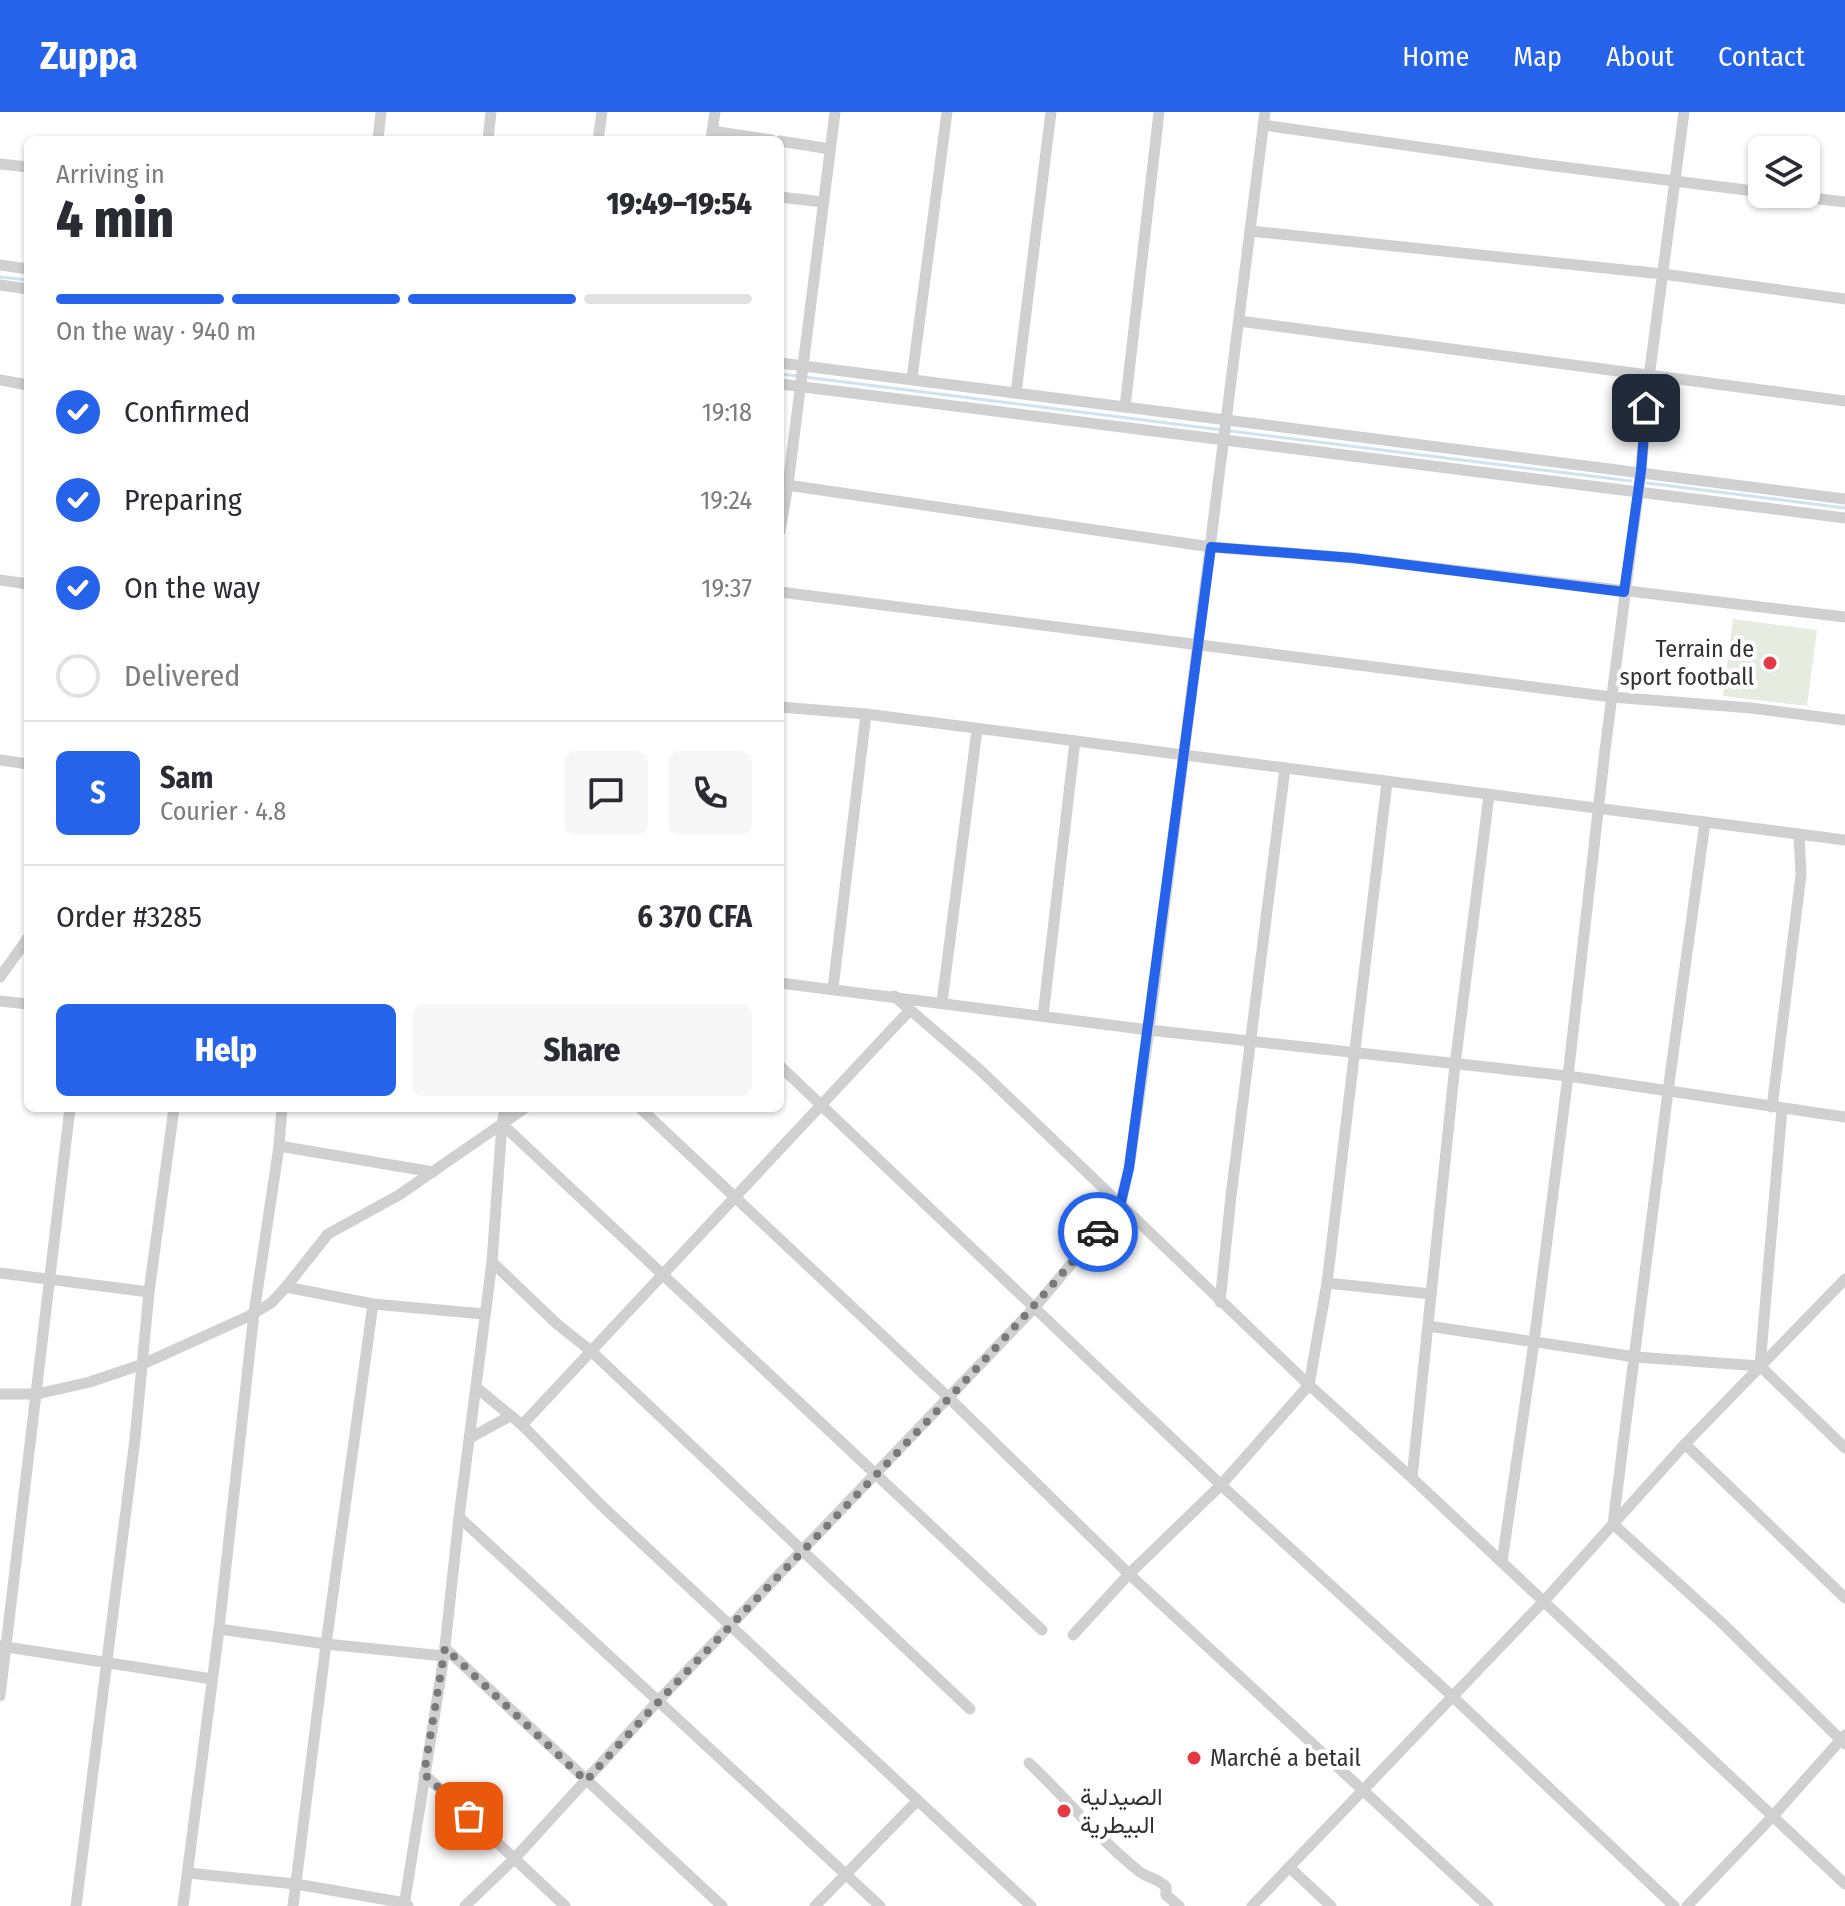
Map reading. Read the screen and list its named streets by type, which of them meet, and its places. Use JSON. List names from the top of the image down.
{
  "places": ["Terrain de sport football", "Marché a betail", "الصيدلية البيطرية"],
  "page": {
    "header": "Zuppa",
    "nav": [
      "Home",
      "Map",
      "About",
      "Contact"
    ],
    "heading": ["4 min", "Arriving in", "19:49–19:54"],
    "panel": [
      "Sam",
      "Courier · 4.8",
      "Order #3285",
      "6 370 CFA"
    ],
    "bar": "On the way · 940 m",
    "list": [
      ["Confirmed", "19:18"],
      ["Preparing", "19:24"],
      ["On the way", "19:37"],
      "Delivered"
    ],
    "round": "S",
    "buttons": ["Help", "Share"]
  }
}
